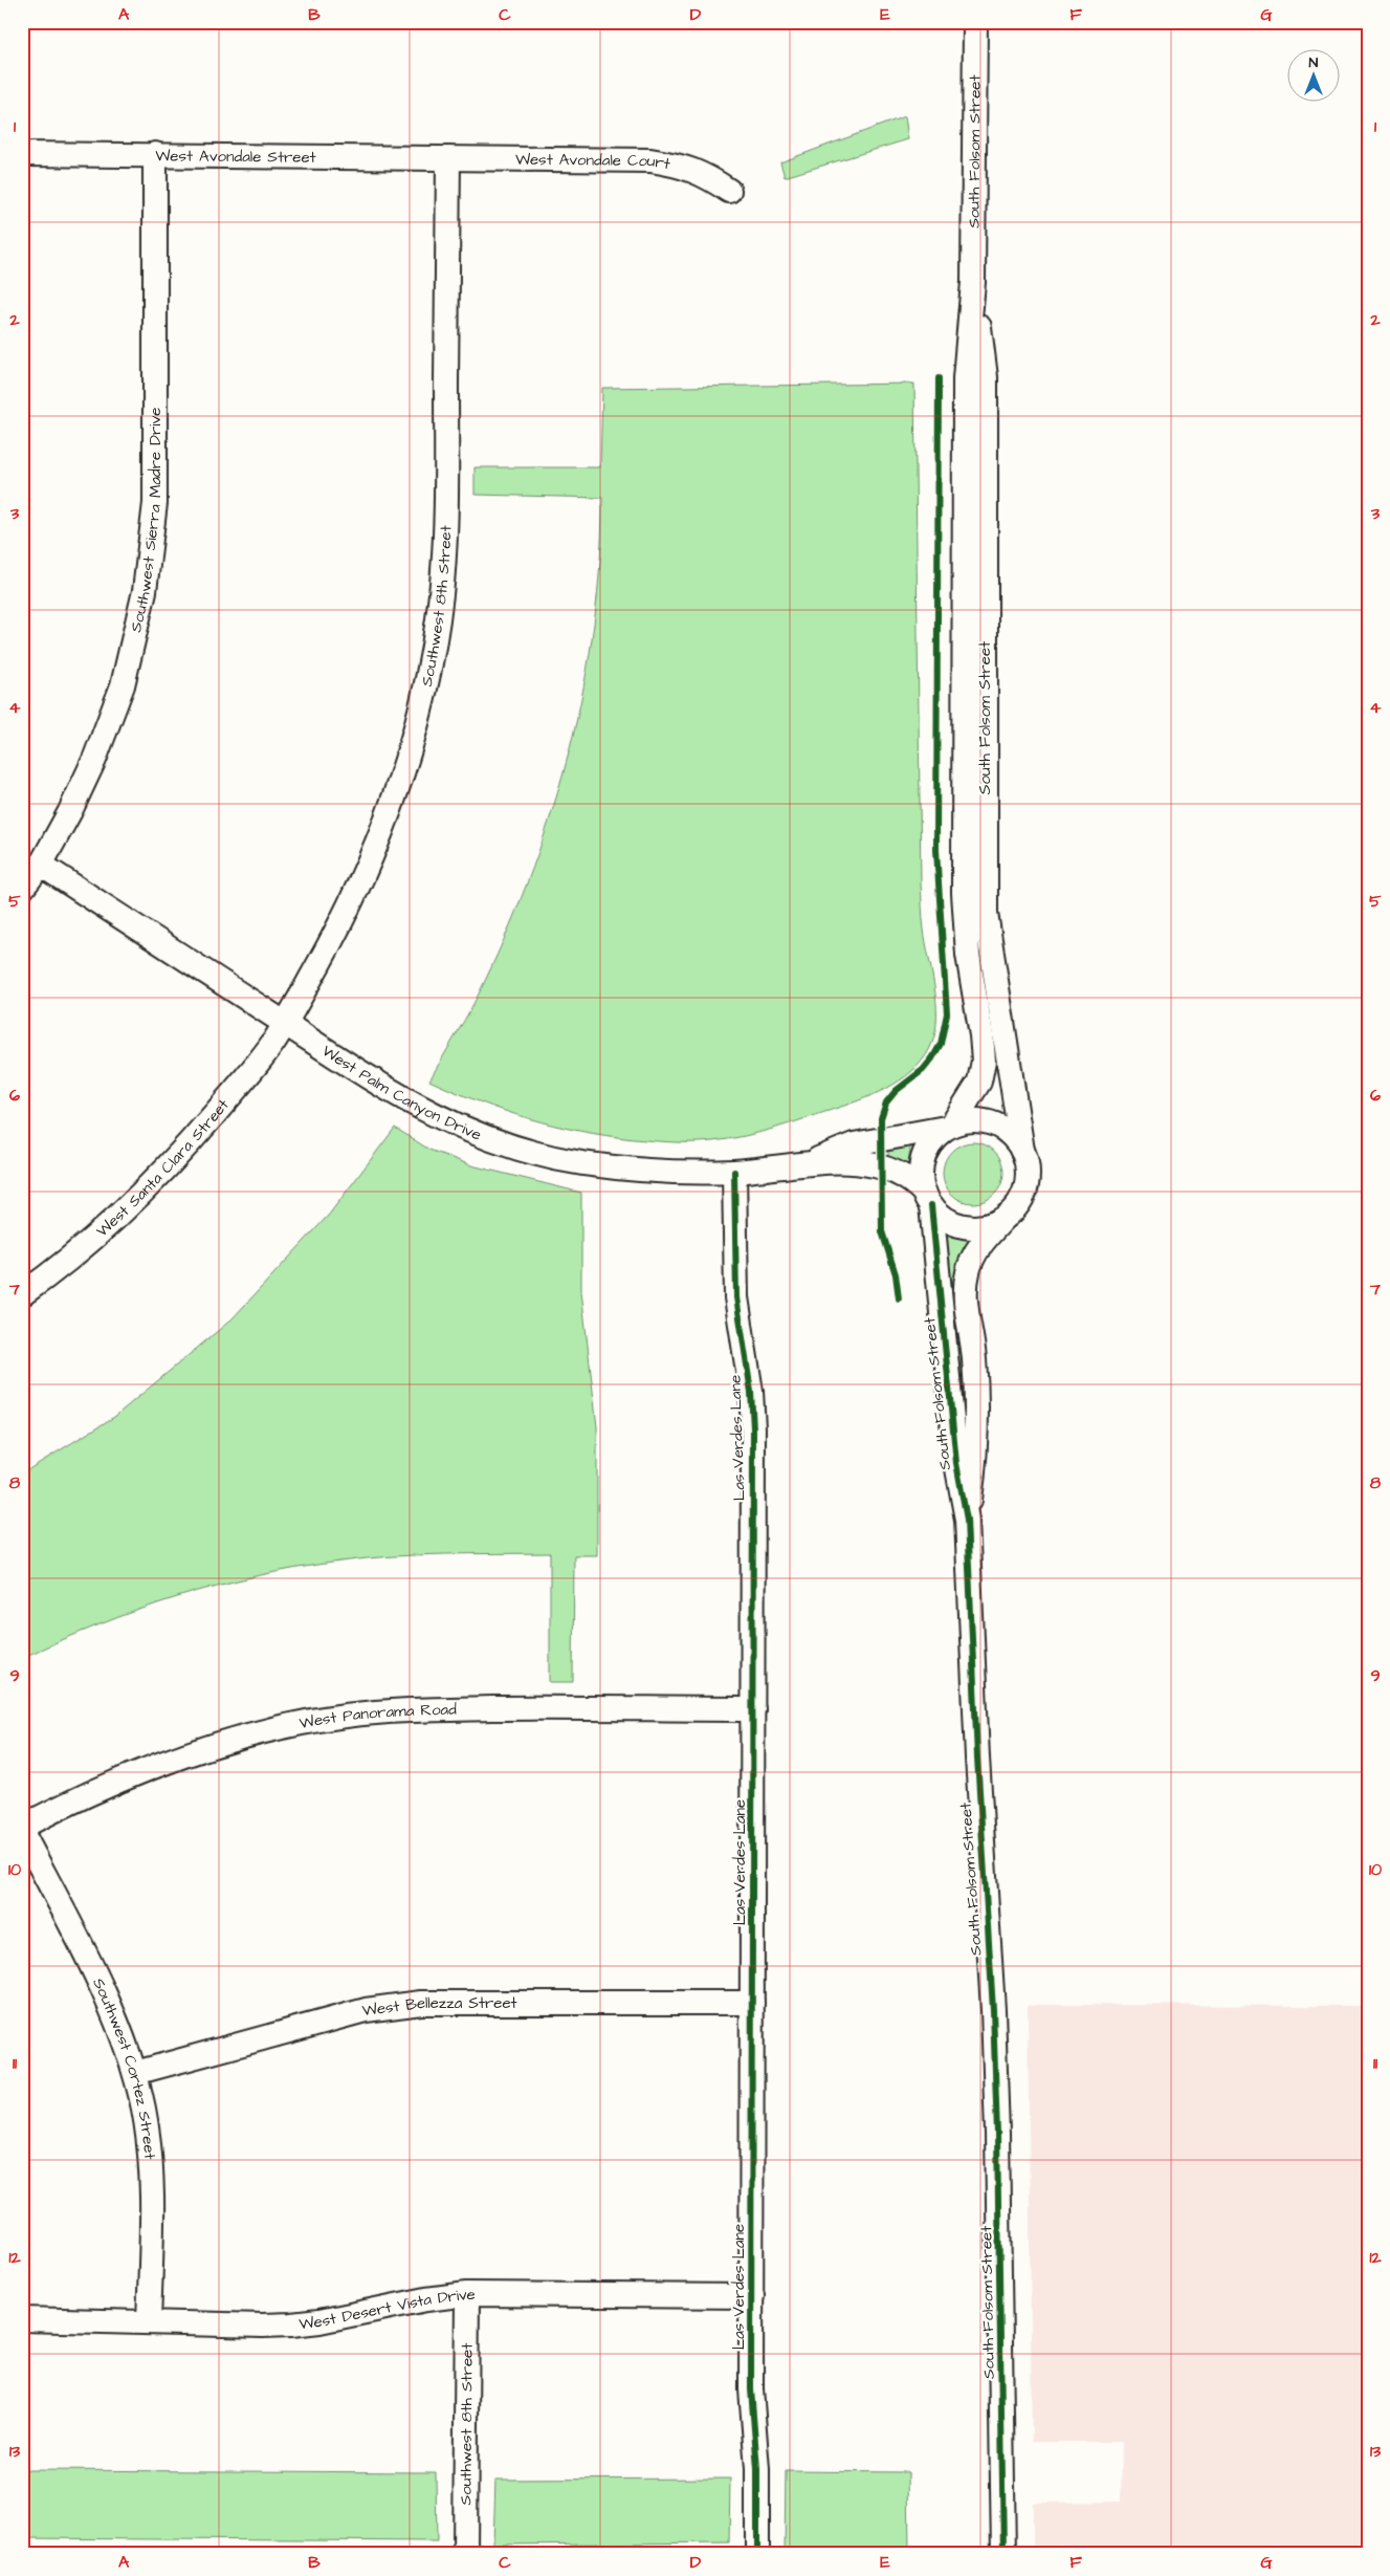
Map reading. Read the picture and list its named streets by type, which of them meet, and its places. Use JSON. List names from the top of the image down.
{
  "streets": {
    "street": [
      "South Folsom Street",
      "West Avondale Street",
      "West Avondale Court",
      "Southwest Sierra Madre Drive",
      "Southwest 8th Street",
      "West Palm Canyon Drive",
      "West Santa Clara Street",
      "Las Verdes Lane",
      "West Panorama Road",
      "West Bellezza Street",
      "Southwest Cortez Street",
      "West Desert Vista Drive"
    ]
  },
  "crossings": [
    ["South Folsom Street", "West Palm Canyon Drive"],
    ["West Avondale Street", "West Avondale Court"],
    ["West Avondale Street", "Southwest Sierra Madre Drive"],
    ["West Avondale Street", "Southwest 8th Street"],
    ["West Avondale Court", "Southwest 8th Street"],
    ["Southwest Sierra Madre Drive", "West Palm Canyon Drive"],
    ["Southwest 8th Street", "West Palm Canyon Drive"],
    ["Southwest 8th Street", "West Santa Clara Street"],
    ["Southwest 8th Street", "West Desert Vista Drive"],
    ["West Palm Canyon Drive", "West Santa Clara Street"],
    ["West Palm Canyon Drive", "Las Verdes Lane"],
    ["Las Verdes Lane", "West Panorama Road"],
    ["Las Verdes Lane", "West Bellezza Street"],
    ["Las Verdes Lane", "West Desert Vista Drive"],
    ["West Bellezza Street", "Southwest Cortez Street"],
    ["Southwest Cortez Street", "West Desert Vista Drive"]
  ],
  "north": "top",
  "grid": {
    "columns": [
      "A",
      "B",
      "C",
      "D",
      "E",
      "F",
      "G"
    ],
    "rows": [
      "1",
      "2",
      "3",
      "4",
      "5",
      "6",
      "7",
      "8",
      "9",
      "10",
      "11",
      "12",
      "13"
    ]
  }
}
